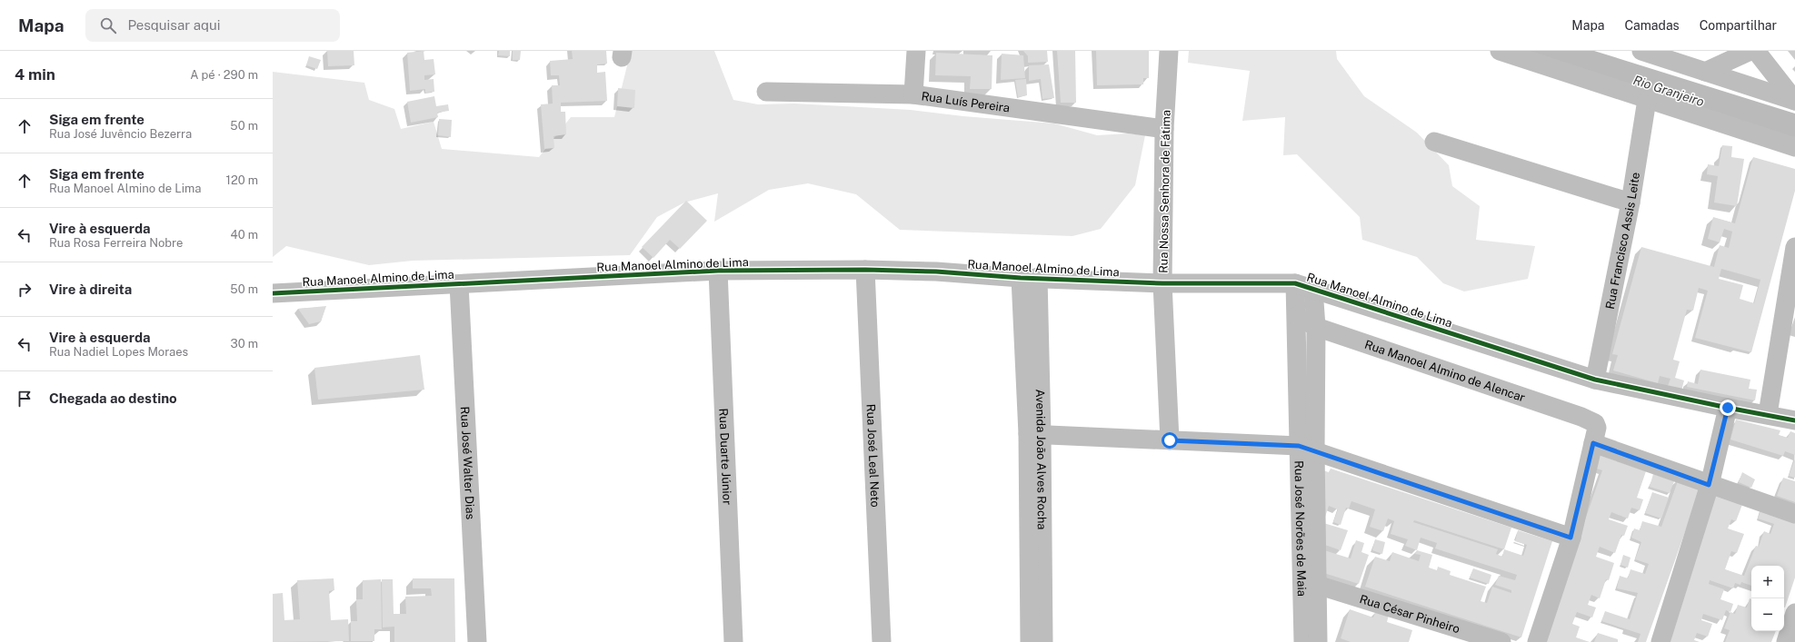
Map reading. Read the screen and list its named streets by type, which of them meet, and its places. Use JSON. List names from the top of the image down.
{
  "streets": {
    "street": [
      "Rua Luís Pereira",
      "Rua Nossa Senhora de Fátima",
      "Rua Francisco Assis Leite",
      "Rua Manoel Almino de Lima",
      "Rua Manoel Almino de Alencar",
      "Rua José Leal Neto",
      "Rua Duarte Júnior",
      "Avenida João Alves Rocha",
      "Rua José Walter Dias",
      "Rua José Norões de Maia",
      "Rua César Pinheiro"
    ]
  },
  "crossings": [
    ["Rua Luís Pereira", "Rua Nossa Senhora de Fátima"],
    ["Rua Nossa Senhora de Fátima", "Rua Manoel Almino de Lima"],
    ["Rua Francisco Assis Leite", "Rua Manoel Almino de Lima"],
    ["Rua Manoel Almino de Lima", "Rua José Leal Neto"],
    ["Rua Manoel Almino de Lima", "Rua Duarte Júnior"],
    ["Rua Manoel Almino de Lima", "Avenida João Alves Rocha"],
    ["Rua Manoel Almino de Lima", "Rua José Walter Dias"],
    ["Rua Manoel Almino de Lima", "Rua José Norões de Maia"],
    ["Rua Manoel Almino de Alencar", "Rua José Norões de Maia"],
    ["Rua José Norões de Maia", "Rua César Pinheiro"]
  ],
  "water": ["Rio Granjeiro"],
  "page": {
    "header": "Mapa",
    "search": "Pesquisar aqui",
    "nav": ["Mapa", "Camadas", "Compartilhar"],
    "heading": ["4 min", "A pé · 290 m"],
    "list": [
      ["Siga em frente", "Rua José Juvêncio Bezerra", "50 m"],
      ["Siga em frente", "Rua Manoel Almino de Lima", "120 m"],
      ["Vire à esquerda", "Rua Rosa Ferreira Nobre", "40 m"],
      ["Vire à direita", "50 m"],
      ["Vire à esquerda", "Rua Nadiel Lopes Moraes", "30 m"],
      "Chegada ao destino"
    ],
    "map_buttons": ["+", "−"]
  }
}
